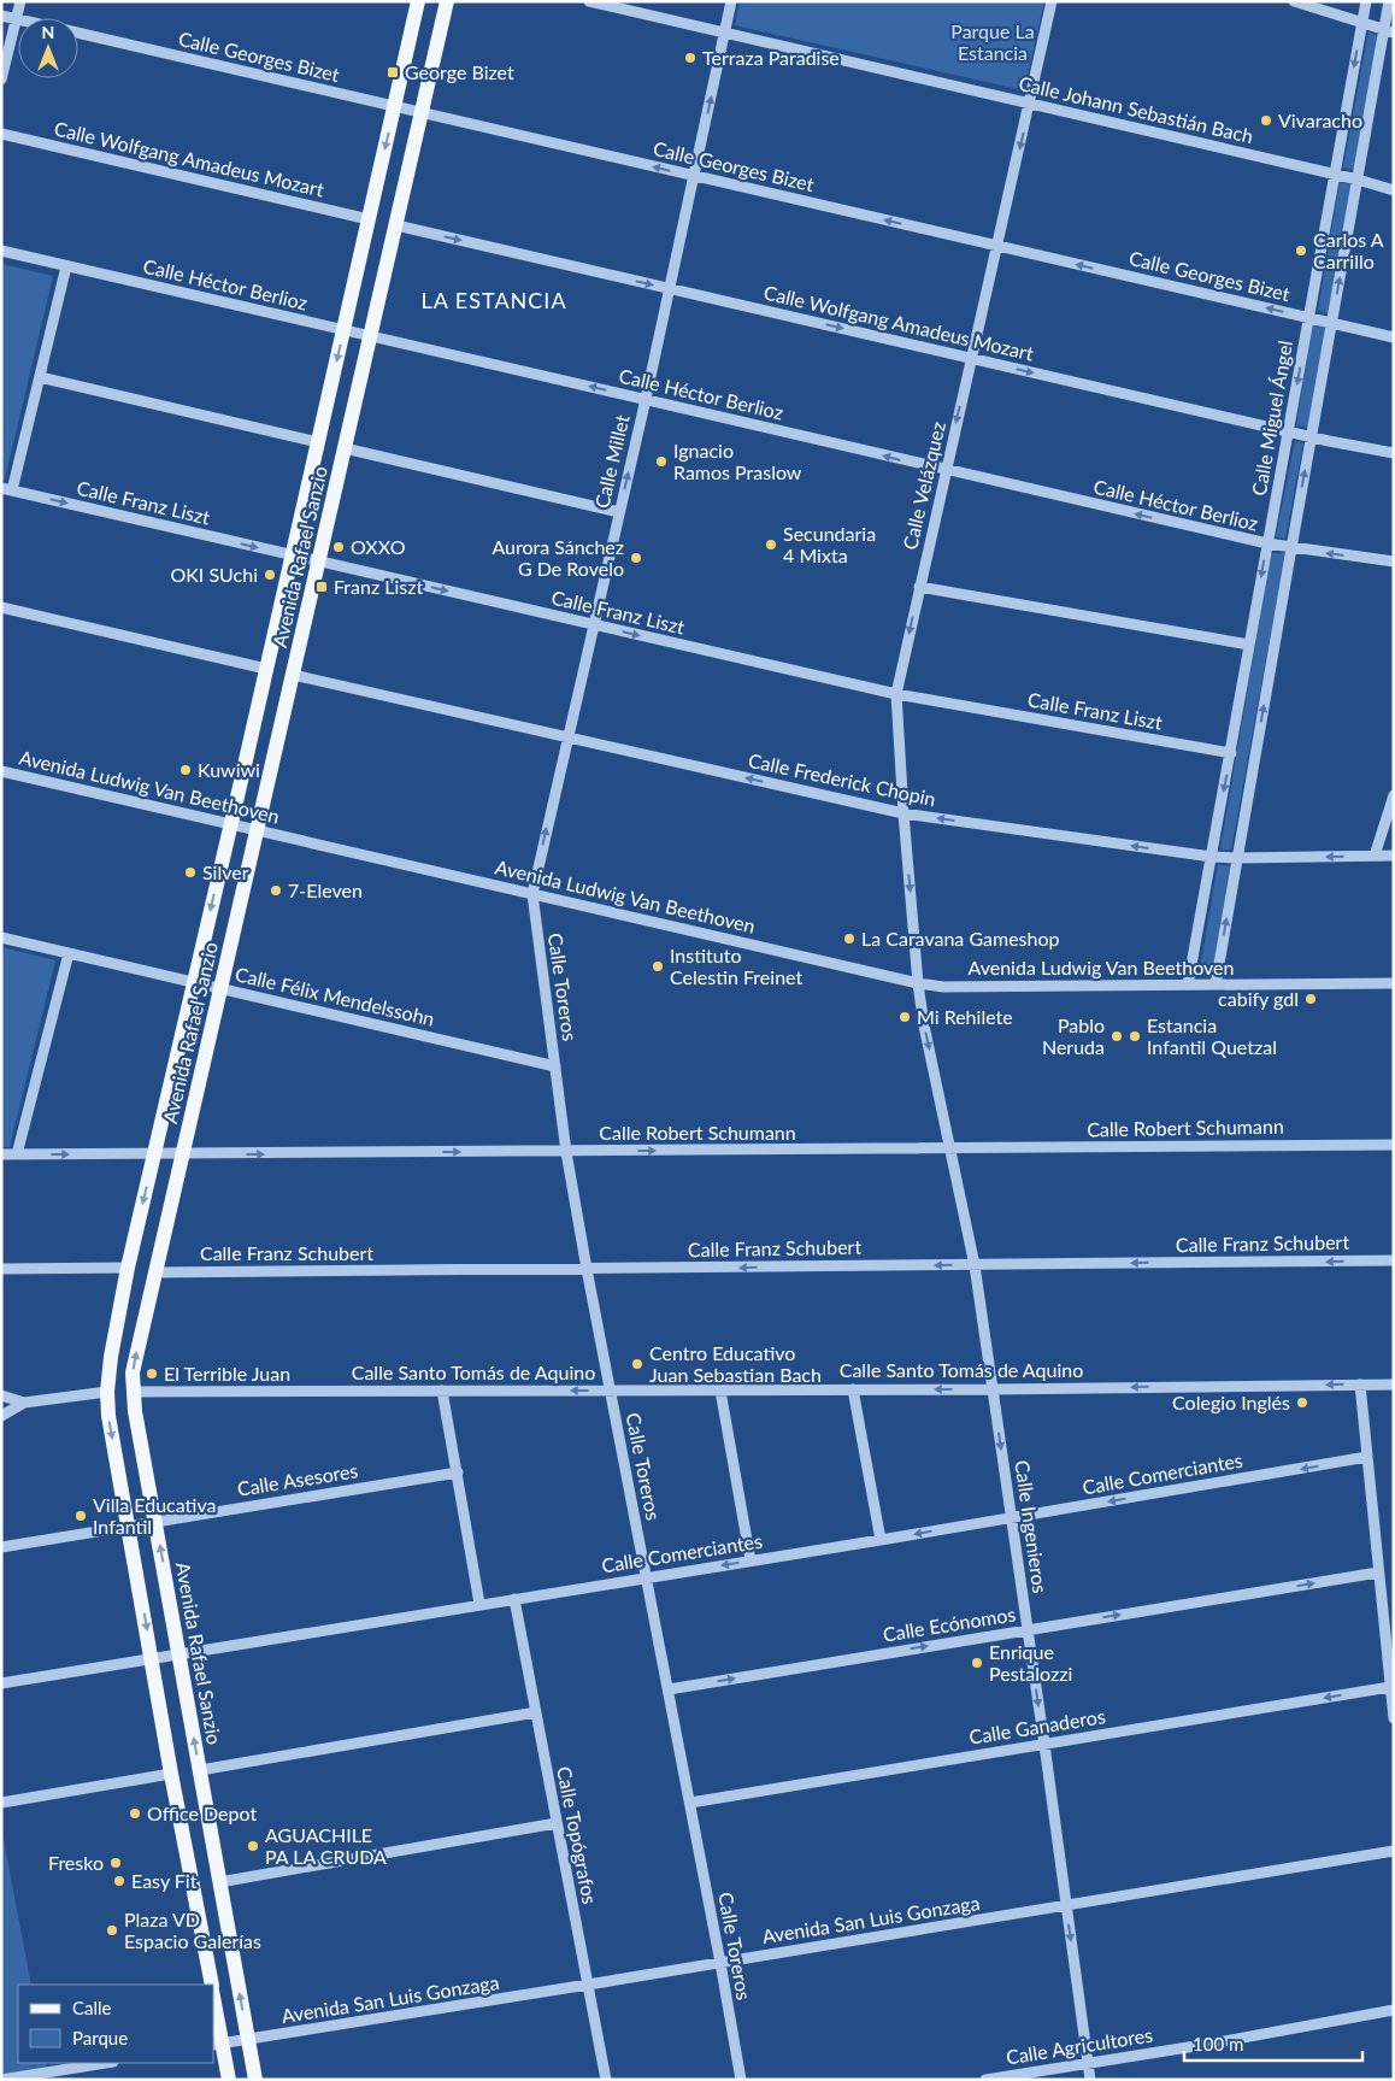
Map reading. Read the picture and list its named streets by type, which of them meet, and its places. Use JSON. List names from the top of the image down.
{
  "streets": {
    "main road": ["Avenida Rafael Sanzio"],
    "street": [
      "Calle Georges Bizet",
      "Calle Johann Sebastián Bach",
      "Calle Wolfgang Amadeus Mozart",
      "Calle Héctor Berlioz",
      "Calle Miguel Ángel",
      "Calle Millet",
      "Calle Velázquez",
      "Calle Franz Liszt",
      "Calle Frederick Chopin",
      "Avenida Ludwig Van Beethoven",
      "Calle Toreros",
      "Calle Félix Mendelssohn",
      "Calle Robert Schumann",
      "Calle Franz Schubert",
      "Calle Santo Tomás de Aquino",
      "Calle Comerciantes",
      "Calle Asesores",
      "Calle Ingenieros",
      "Calle Ecónomos",
      "Calle Ganaderos",
      "Calle Topógrafos",
      "Avenida San Luis Gonzaga",
      "Calle Agricultores"
    ]
  },
  "crossings": [
    ["Calle Georges Bizet", "Calle Miguel Ángel"],
    ["Calle Georges Bizet", "Calle Millet"],
    ["Calle Georges Bizet", "Calle Velázquez"],
    ["Calle Georges Bizet", "Avenida Rafael Sanzio"],
    ["Calle Johann Sebastián Bach", "Calle Miguel Ángel"],
    ["Calle Johann Sebastián Bach", "Calle Millet"],
    ["Calle Johann Sebastián Bach", "Calle Velázquez"],
    ["Calle Wolfgang Amadeus Mozart", "Calle Miguel Ángel"],
    ["Calle Wolfgang Amadeus Mozart", "Calle Millet"],
    ["Calle Wolfgang Amadeus Mozart", "Calle Velázquez"],
    ["Calle Wolfgang Amadeus Mozart", "Avenida Rafael Sanzio"],
    ["Calle Héctor Berlioz", "Calle Miguel Ángel"],
    ["Calle Héctor Berlioz", "Calle Millet"],
    ["Calle Héctor Berlioz", "Calle Velázquez"],
    ["Calle Héctor Berlioz", "Avenida Rafael Sanzio"],
    ["Calle Miguel Ángel", "Calle Franz Liszt"],
    ["Calle Miguel Ángel", "Calle Frederick Chopin"],
    ["Calle Miguel Ángel", "Avenida Ludwig Van Beethoven"],
    ["Calle Millet", "Calle Franz Liszt"],
    ["Calle Millet", "Calle Frederick Chopin"],
    ["Calle Millet", "Avenida Ludwig Van Beethoven"],
    ["Calle Millet", "Calle Toreros"],
    ["Calle Velázquez", "Calle Franz Liszt"],
    ["Calle Velázquez", "Calle Frederick Chopin"],
    ["Calle Velázquez", "Avenida Ludwig Van Beethoven"],
    ["Calle Velázquez", "Calle Ingenieros"],
    ["Calle Franz Liszt", "Avenida Rafael Sanzio"],
    ["Avenida Rafael Sanzio", "Calle Frederick Chopin"],
    ["Avenida Rafael Sanzio", "Avenida Ludwig Van Beethoven"],
    ["Avenida Rafael Sanzio", "Calle Félix Mendelssohn"],
    ["Avenida Rafael Sanzio", "Calle Robert Schumann"],
    ["Avenida Rafael Sanzio", "Calle Franz Schubert"],
    ["Avenida Rafael Sanzio", "Calle Santo Tomás de Aquino"],
    ["Avenida Rafael Sanzio", "Calle Comerciantes"],
    ["Avenida Rafael Sanzio", "Calle Asesores"],
    ["Avenida Rafael Sanzio", "Avenida San Luis Gonzaga"],
    ["Avenida Ludwig Van Beethoven", "Calle Toreros"],
    ["Avenida Ludwig Van Beethoven", "Calle Ingenieros"],
    ["Calle Toreros", "Calle Félix Mendelssohn"],
    ["Calle Toreros", "Calle Robert Schumann"],
    ["Calle Toreros", "Calle Franz Schubert"],
    ["Calle Toreros", "Calle Santo Tomás de Aquino"],
    ["Calle Toreros", "Calle Comerciantes"],
    ["Calle Toreros", "Calle Ecónomos"],
    ["Calle Toreros", "Calle Ganaderos"],
    ["Calle Toreros", "Avenida San Luis Gonzaga"],
    ["Calle Robert Schumann", "Calle Ingenieros"],
    ["Calle Franz Schubert", "Calle Ingenieros"],
    ["Calle Santo Tomás de Aquino", "Calle Ingenieros"],
    ["Calle Comerciantes", "Calle Ingenieros"],
    ["Calle Comerciantes", "Calle Topógrafos"],
    ["Calle Ingenieros", "Calle Ecónomos"],
    ["Calle Ingenieros", "Calle Ganaderos"],
    ["Calle Ingenieros", "Avenida San Luis Gonzaga"],
    ["Calle Ingenieros", "Calle Agricultores"],
    ["Calle Topógrafos", "Avenida San Luis Gonzaga"]
  ],
  "one_way": [
    "Calle Georges Bizet",
    "Calle Wolfgang Amadeus Mozart",
    "Calle Héctor Berlioz",
    "Calle Millet",
    "Calle Velázquez",
    "Calle Franz Liszt",
    "Calle Frederick Chopin",
    "Calle Robert Schumann",
    "Calle Franz Schubert",
    "Calle Santo Tomás de Aquino",
    "Calle Comerciantes",
    "Calle Ingenieros",
    "Calle Ecónomos",
    "Calle Ganaderos"
  ],
  "districts": ["LA ESTANCIA"],
  "parks": ["Parque La Estancia"],
  "places": {
    "other": [
      "Terraza Paradise",
      "Vivaracho",
      "Carlos A Carrillo",
      "Ignacio Ramos Praslow",
      "Secundaria 4 Mixta",
      "OXXO",
      "Aurora Sánchez G De Rovelo",
      "OKI SUchi",
      "Kuwiwi",
      "Silver",
      "7-Eleven",
      "La Caravana Gameshop",
      "Instituto Celestin Freinet",
      "cabify gdl",
      "Mi Rehilete",
      "Pablo Neruda",
      "Estancia Infantil Quetzal",
      "Centro Educativo Juan Sebastian Bach",
      "El Terrible Juan",
      "Colegio Inglés",
      "Villa Educativa Infantil",
      "Enrique Pestalozzi",
      "Office Depot",
      "AGUACHILE PA LA CRUDA",
      "Fresko",
      "Easy Fit",
      "Plaza VD Espacio Galerías"
    ],
    "transit": ["George Bizet", "Franz Liszt"]
  },
  "legend": ["Calle", "Parque"],
  "scale_bar": "100 m",
  "north": "top"
}
